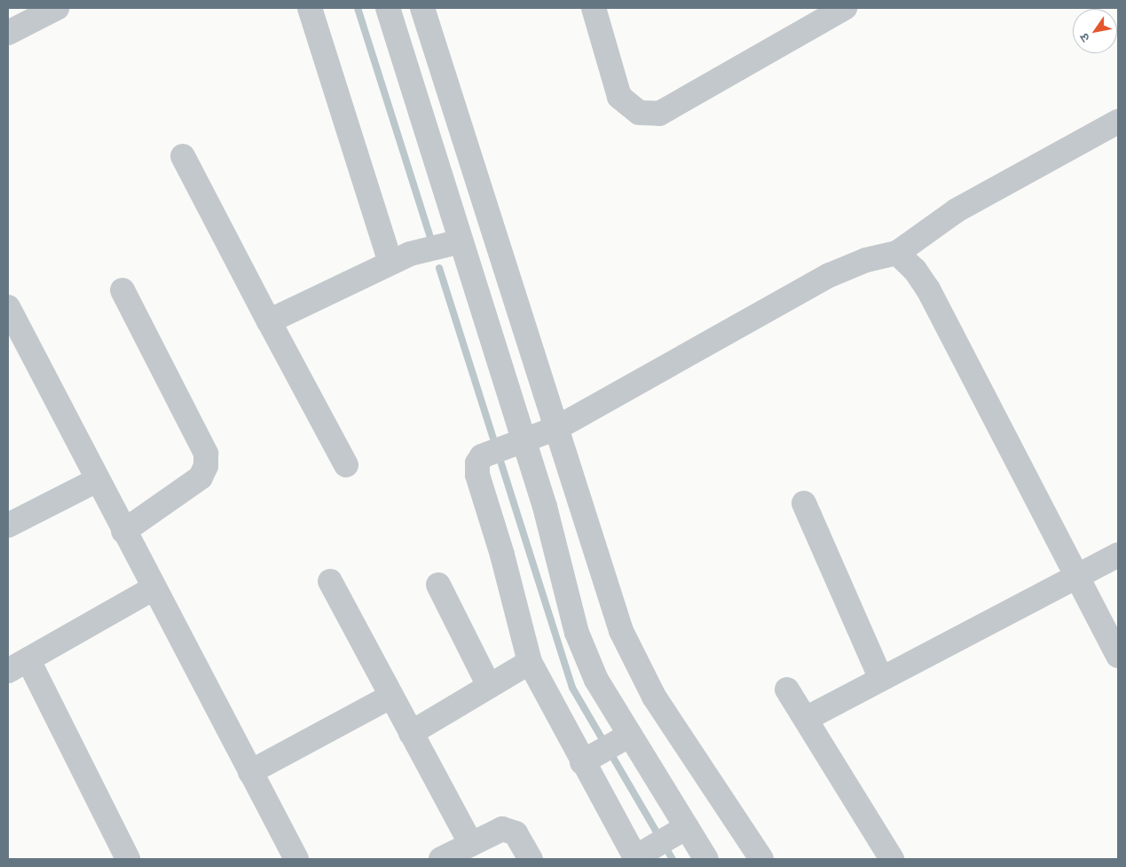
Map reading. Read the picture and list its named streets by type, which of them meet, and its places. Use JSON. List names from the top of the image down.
{
  "north": "bottom left"
}
